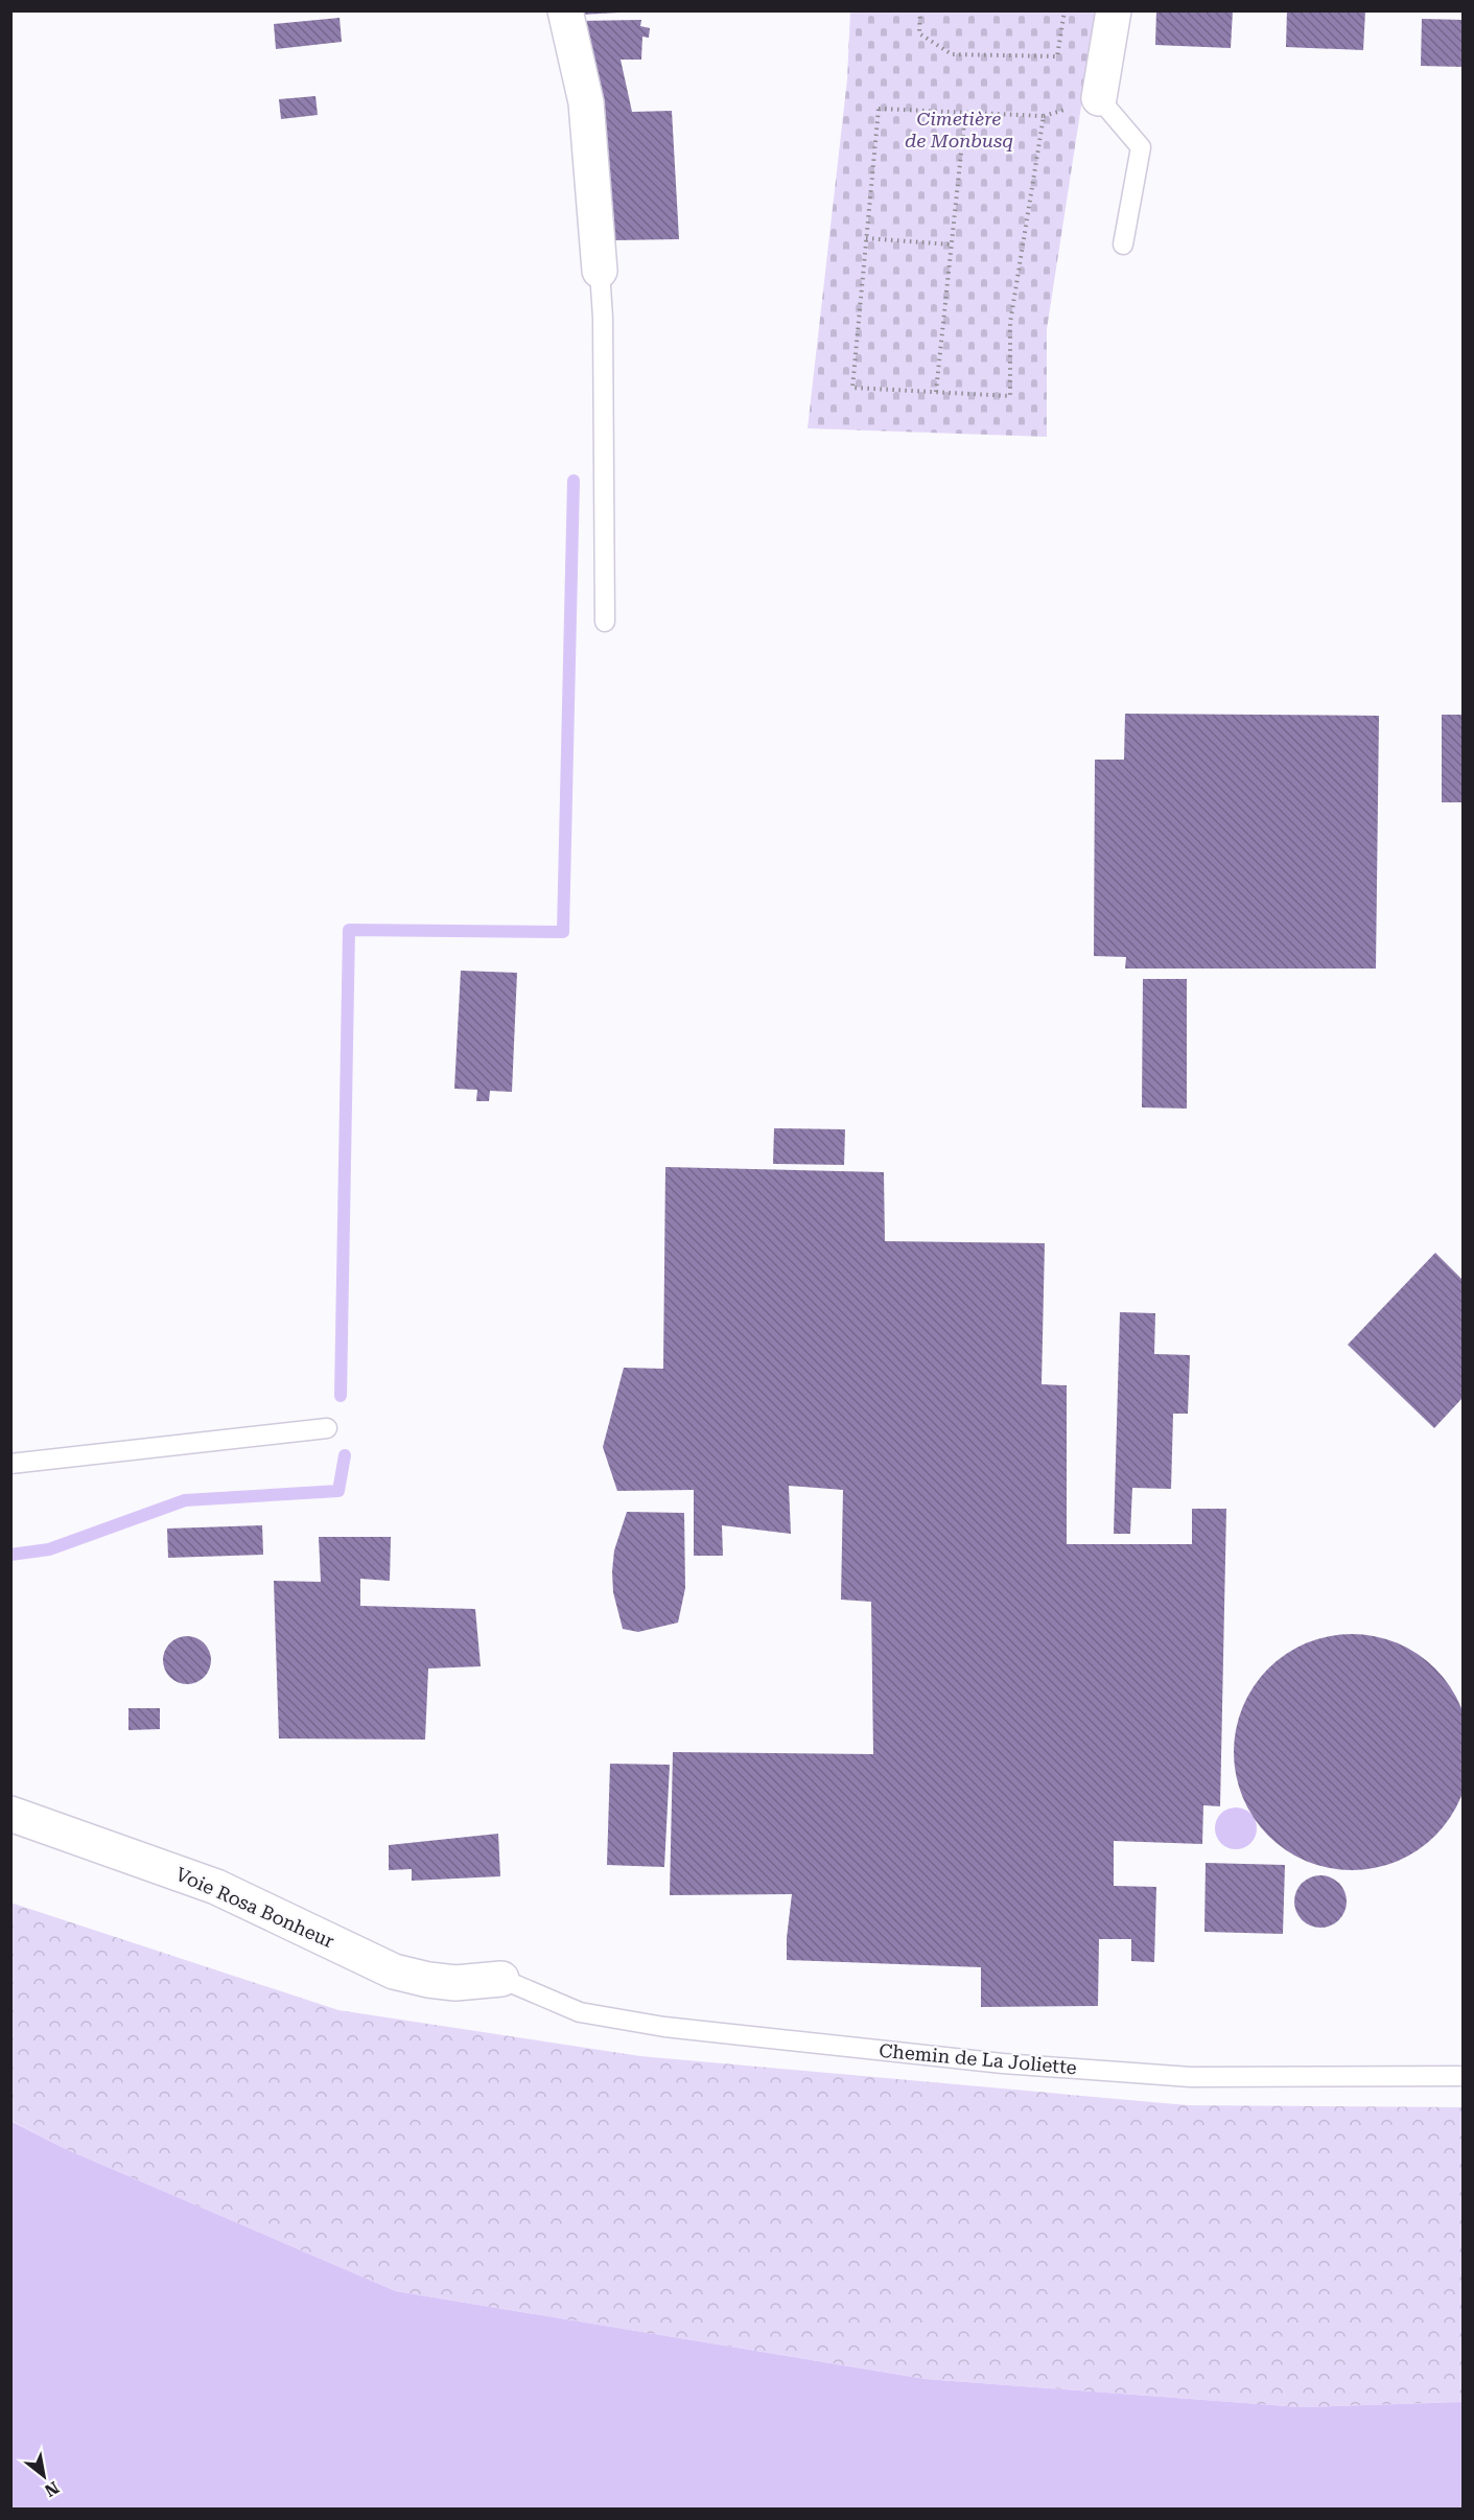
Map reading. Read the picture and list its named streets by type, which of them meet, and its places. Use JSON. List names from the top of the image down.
{
  "streets": {
    "street": ["Voie Rosa Bonheur"],
    "lane": ["Chemin de La Joliette"]
  },
  "crossings": [
    ["Voie Rosa Bonheur", "Chemin de La Joliette"]
  ],
  "parks": ["Cimetière de Monbusq"],
  "north": "bottom right"
}
